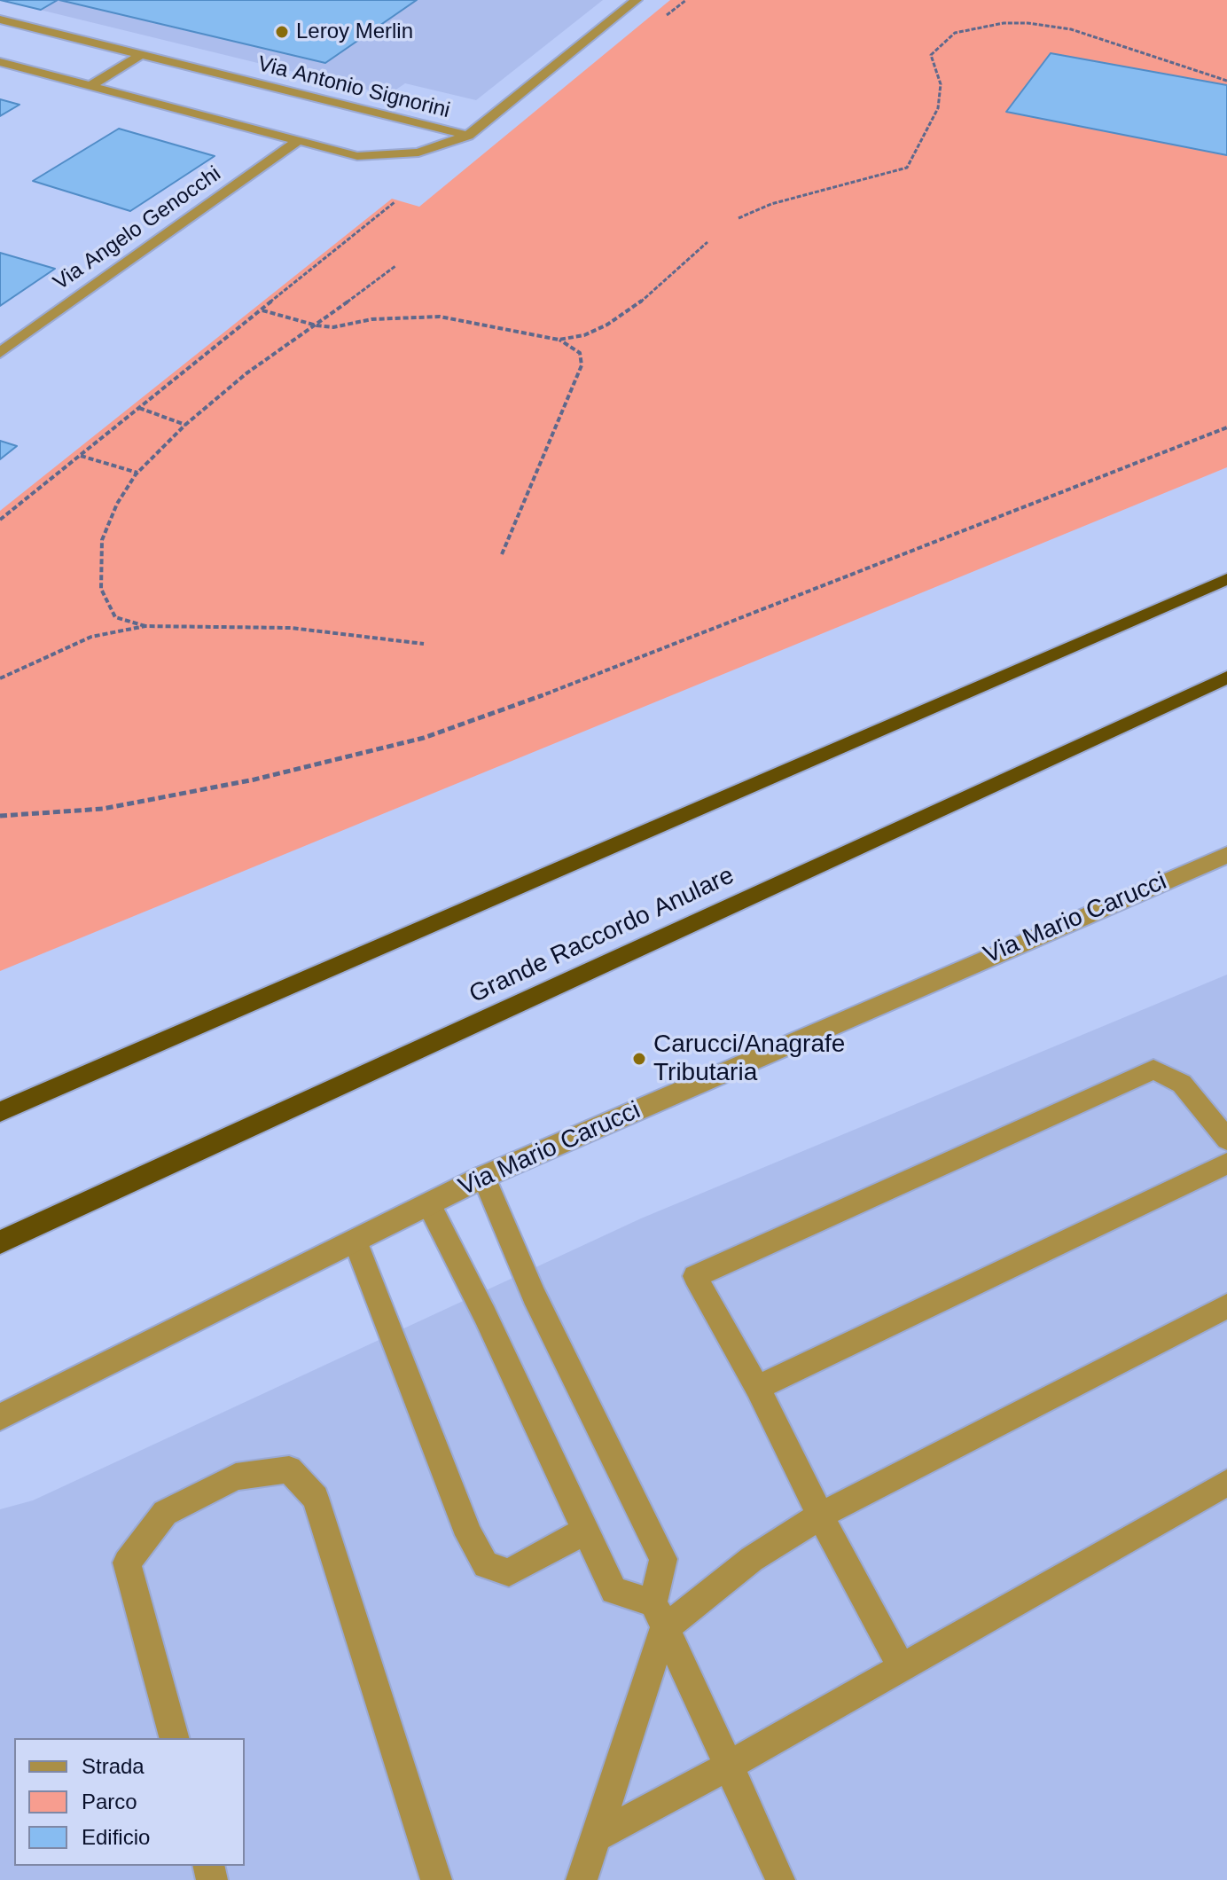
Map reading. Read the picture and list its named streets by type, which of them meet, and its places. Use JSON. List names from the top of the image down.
{
  "streets": {
    "highway": ["Grande Raccordo Anulare"],
    "street": ["Via Antonio Signorini", "Via Angelo Genocchi", "Via Mario Carucci"]
  },
  "crossings": [
    ["Via Antonio Signorini", "Via Angelo Genocchi"]
  ],
  "places": ["Leroy Merlin", "Carucci/Anagrafe Tributaria"],
  "legend": ["Strada", "Parco", "Edificio"]
}
